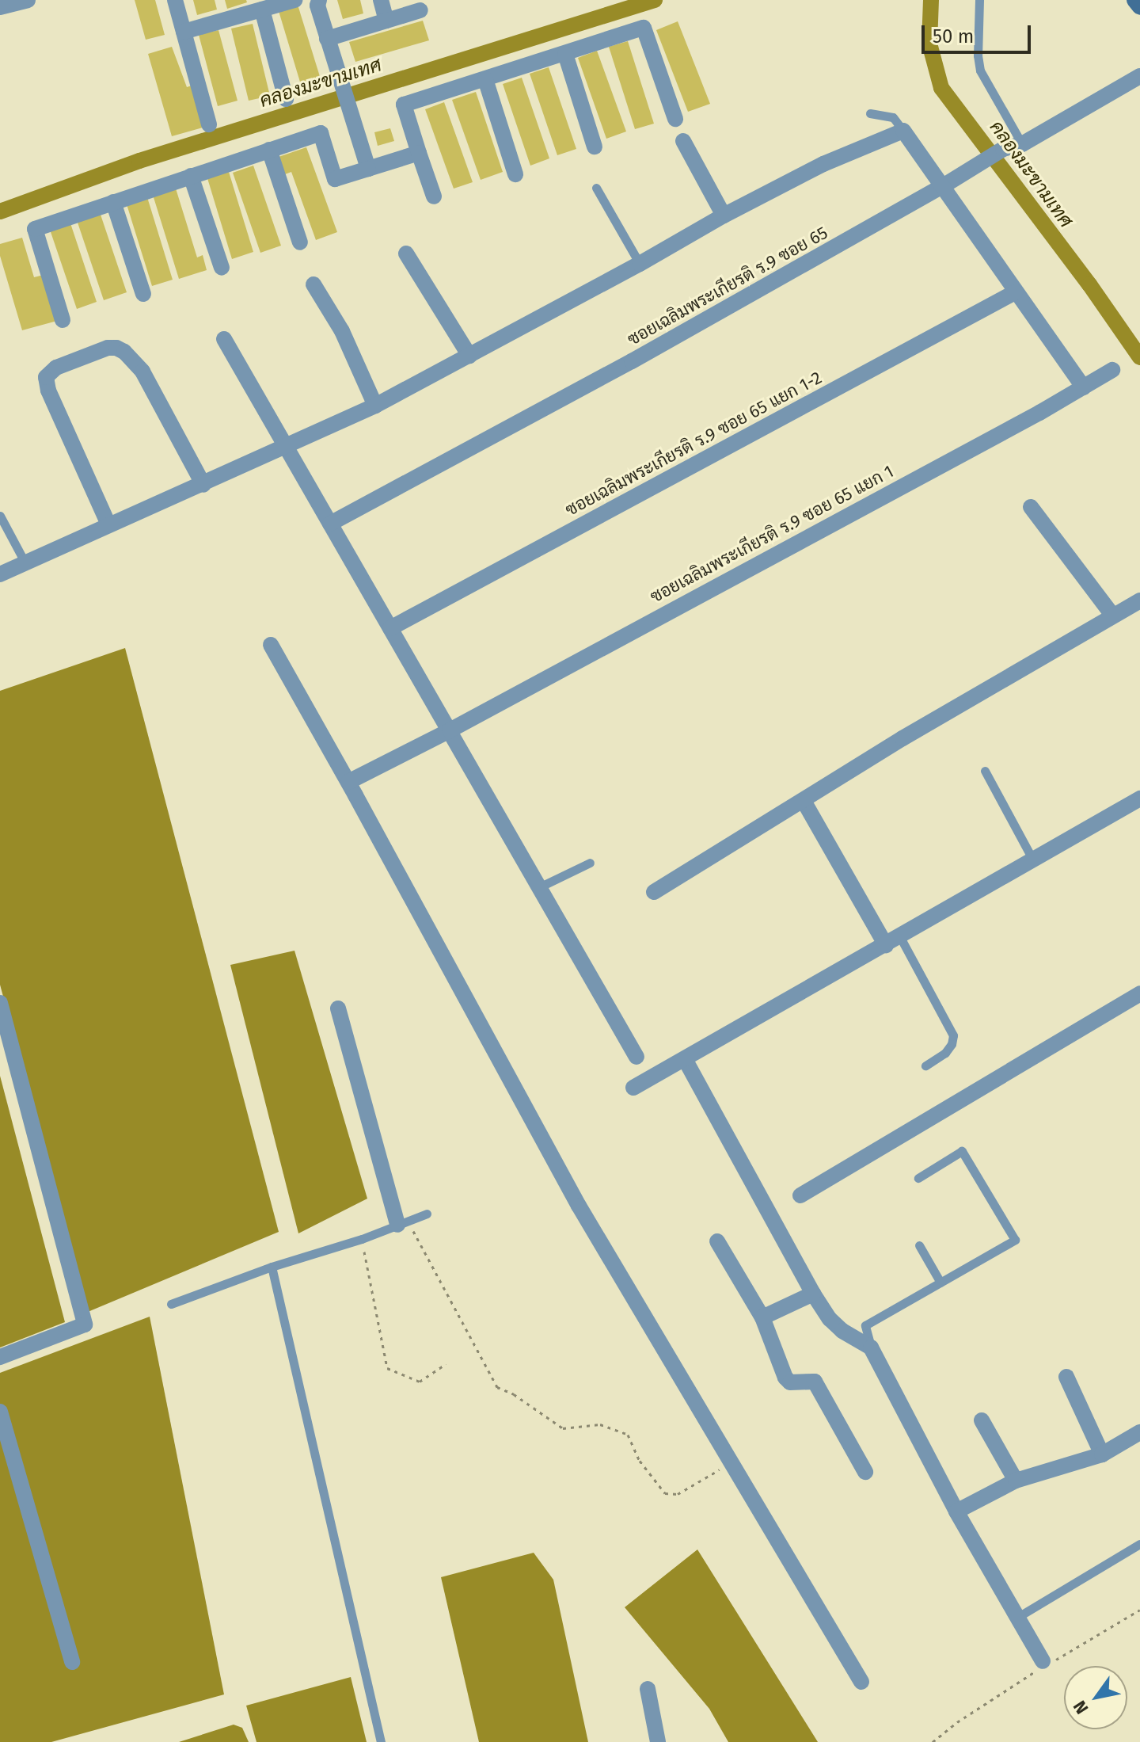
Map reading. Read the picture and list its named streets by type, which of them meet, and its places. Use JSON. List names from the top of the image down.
{
  "streets": {
    "street": ["ซอยเฉลิมพระเกียรติ ร.9 ซอย 65", "ซอยเฉลิมพระเกียรติ ร.9 ซอย 65 แยก 1-2", "ซอยเฉลิมพระเกียรติ ร.9 ซอย 65 แยก 1"]
  },
  "water": ["คลองมะขามเทศ"],
  "scale_bar": "50 m",
  "north": "bottom left"
}
